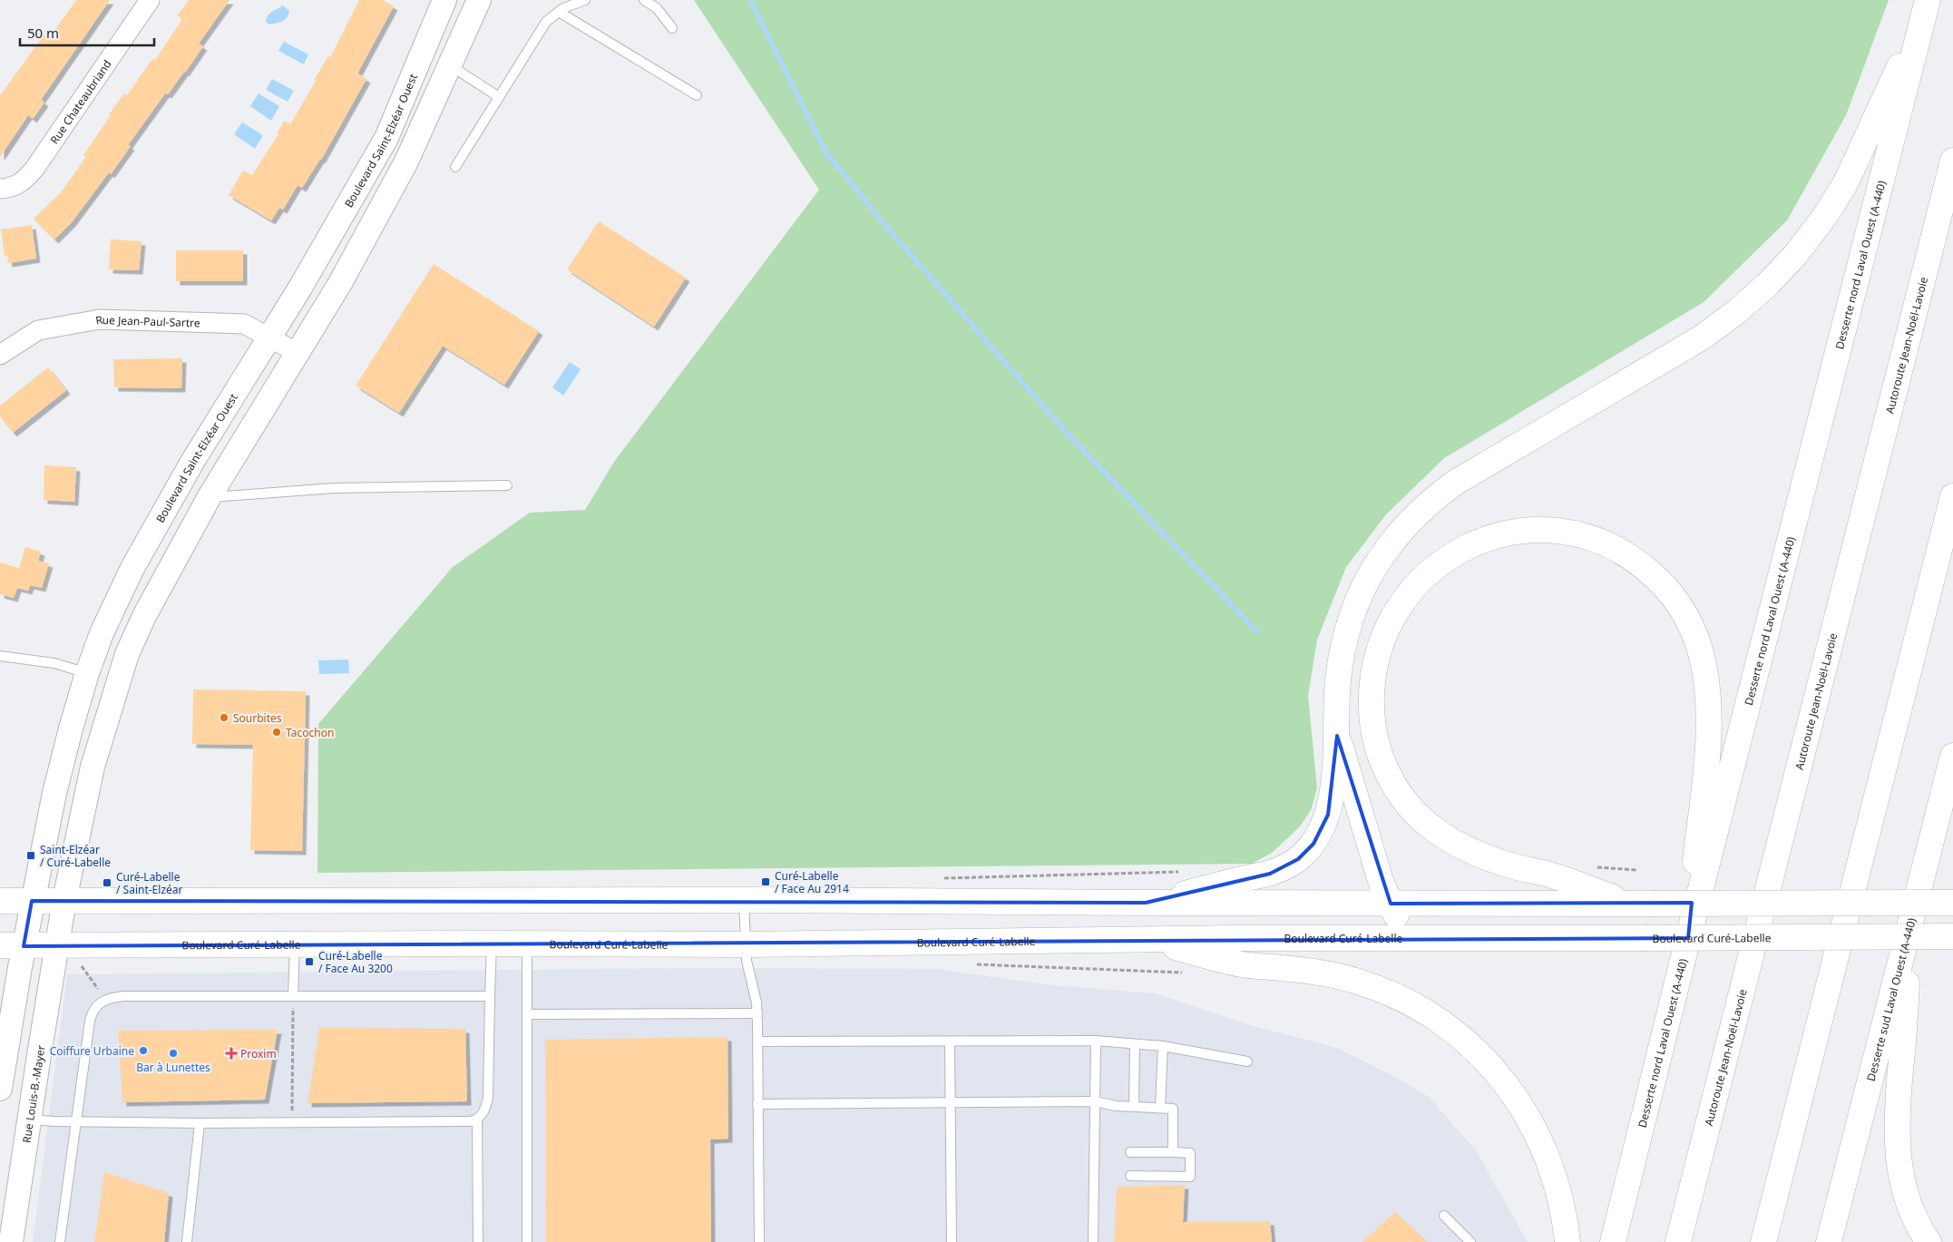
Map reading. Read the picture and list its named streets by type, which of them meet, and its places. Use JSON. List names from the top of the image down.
{
  "streets": {
    "main road": [
      "Desserte nord Laval Ouest (A-440)",
      "Autoroute Jean-Noël-Lavoie",
      "Boulevard Curé-Labelle",
      "Desserte sud Laval Ouest (A-440)"
    ],
    "street": [
      "Rue Chateaubriand",
      "Boulevard Saint-Elzéar Ouest",
      "Rue Jean-Paul-Sartre",
      "Rue Louis-B.-Mayer"
    ]
  },
  "crossings": [
    ["Boulevard Saint-Elzéar Ouest", "Rue Jean-Paul-Sartre"],
    ["Boulevard Saint-Elzéar Ouest", "Boulevard Curé-Labelle"],
    ["Boulevard Curé-Labelle", "Rue Louis-B.-Mayer"]
  ],
  "places": {
    "other": [
      "Sourbites",
      "Tacochon",
      "Coiffure Urbaine",
      "Bar à Lunettes"
    ],
    "transit": [
      "Saint-Elzéar / Curé-Labelle",
      "Curé-Labelle / Face Au 2914",
      "Curé-Labelle / Saint-Elzéar",
      "Curé-Labelle / Face Au 3200"
    ],
    "health": ["Proxim"]
  },
  "scale_bar": "50 m"
}
